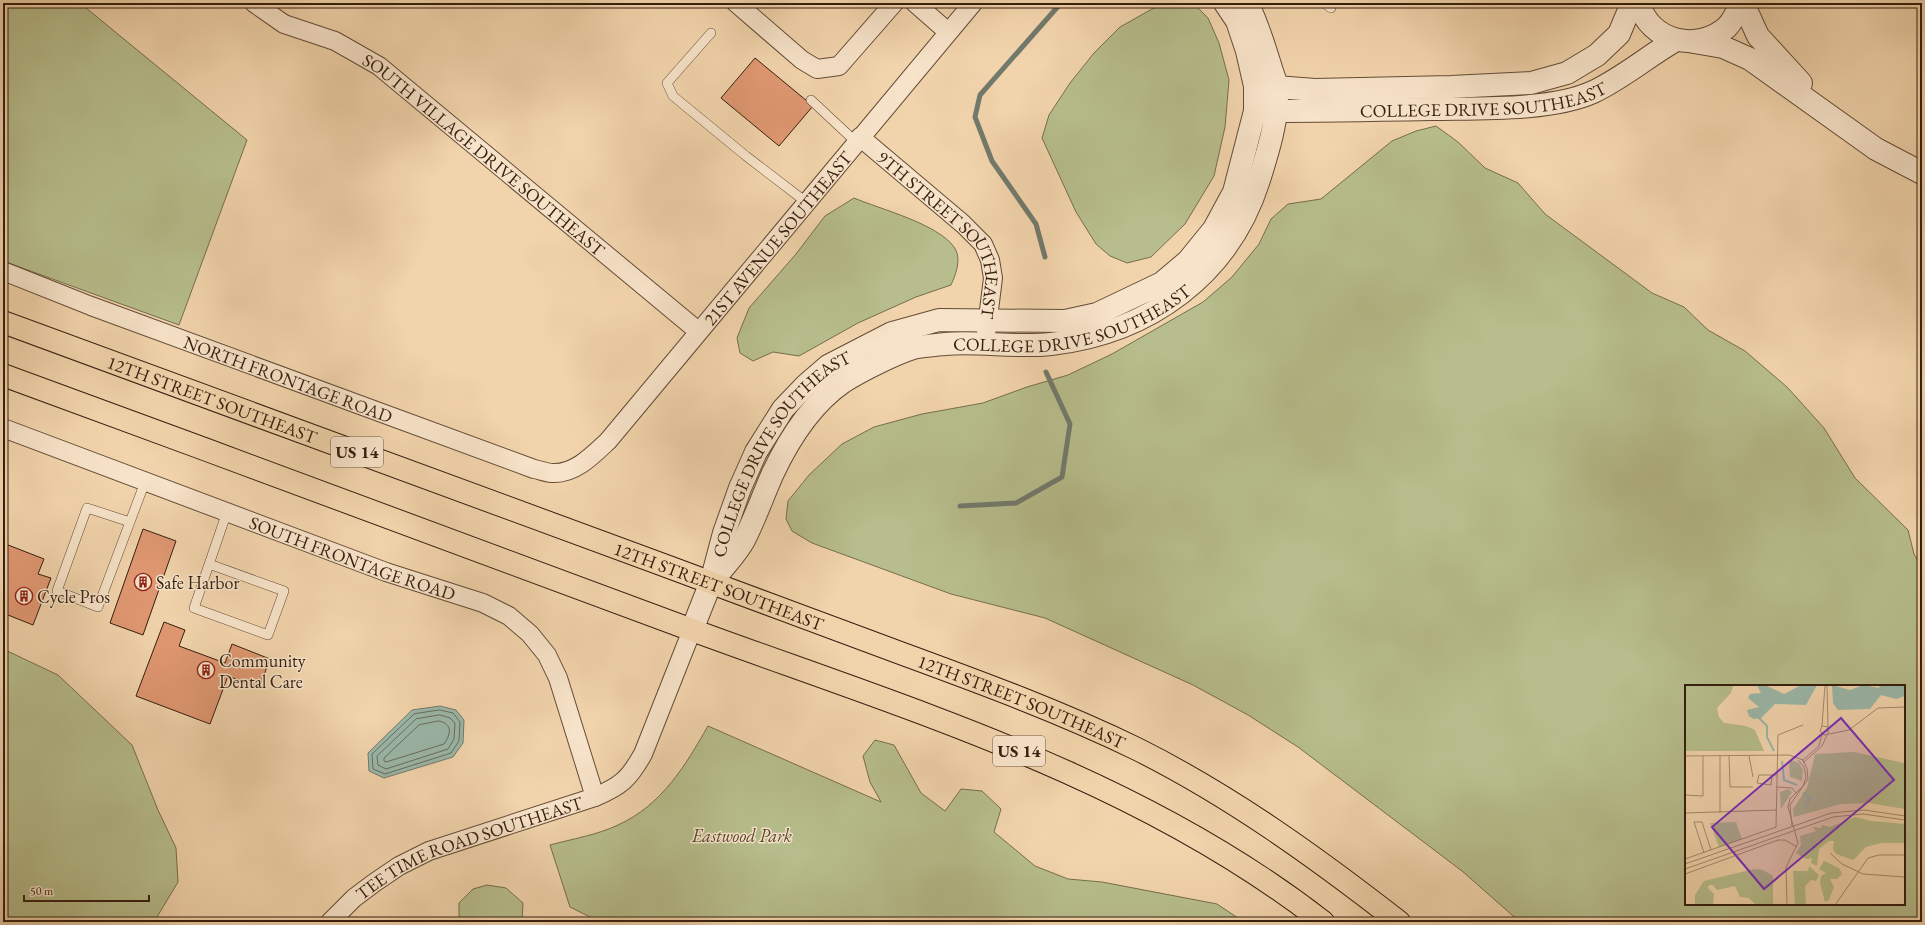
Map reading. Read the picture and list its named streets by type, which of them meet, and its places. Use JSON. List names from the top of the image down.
{
  "streets": {
    "main road": ["12TH STREET SOUTHEAST", "US 14"],
    "street": [
      "COLLEGE DRIVE SOUTHEAST",
      "SOUTH VILLAGE DRIVE SOUTHEAST",
      "21ST AVENUE SOUTHEAST",
      "9TH STREET SOUTHEAST",
      "NORTH FRONTAGE ROAD",
      "SOUTH FRONTAGE ROAD",
      "TEE TIME ROAD SOUTHEAST"
    ]
  },
  "crossings": [
    ["COLLEGE DRIVE SOUTHEAST", "9TH STREET SOUTHEAST"],
    ["COLLEGE DRIVE SOUTHEAST", "12TH STREET SOUTHEAST"],
    ["SOUTH VILLAGE DRIVE SOUTHEAST", "21ST AVENUE SOUTHEAST"],
    ["21ST AVENUE SOUTHEAST", "9TH STREET SOUTHEAST"],
    ["21ST AVENUE SOUTHEAST", "NORTH FRONTAGE ROAD"],
    ["US 14", "TEE TIME ROAD SOUTHEAST"],
    ["SOUTH FRONTAGE ROAD", "TEE TIME ROAD SOUTHEAST"]
  ],
  "parks": ["Eastwood Park"],
  "places": {
    "building": ["Safe Harbor", "Cycle Pros", "Community Dental Care"]
  },
  "scale_bar": "50 m"
}
